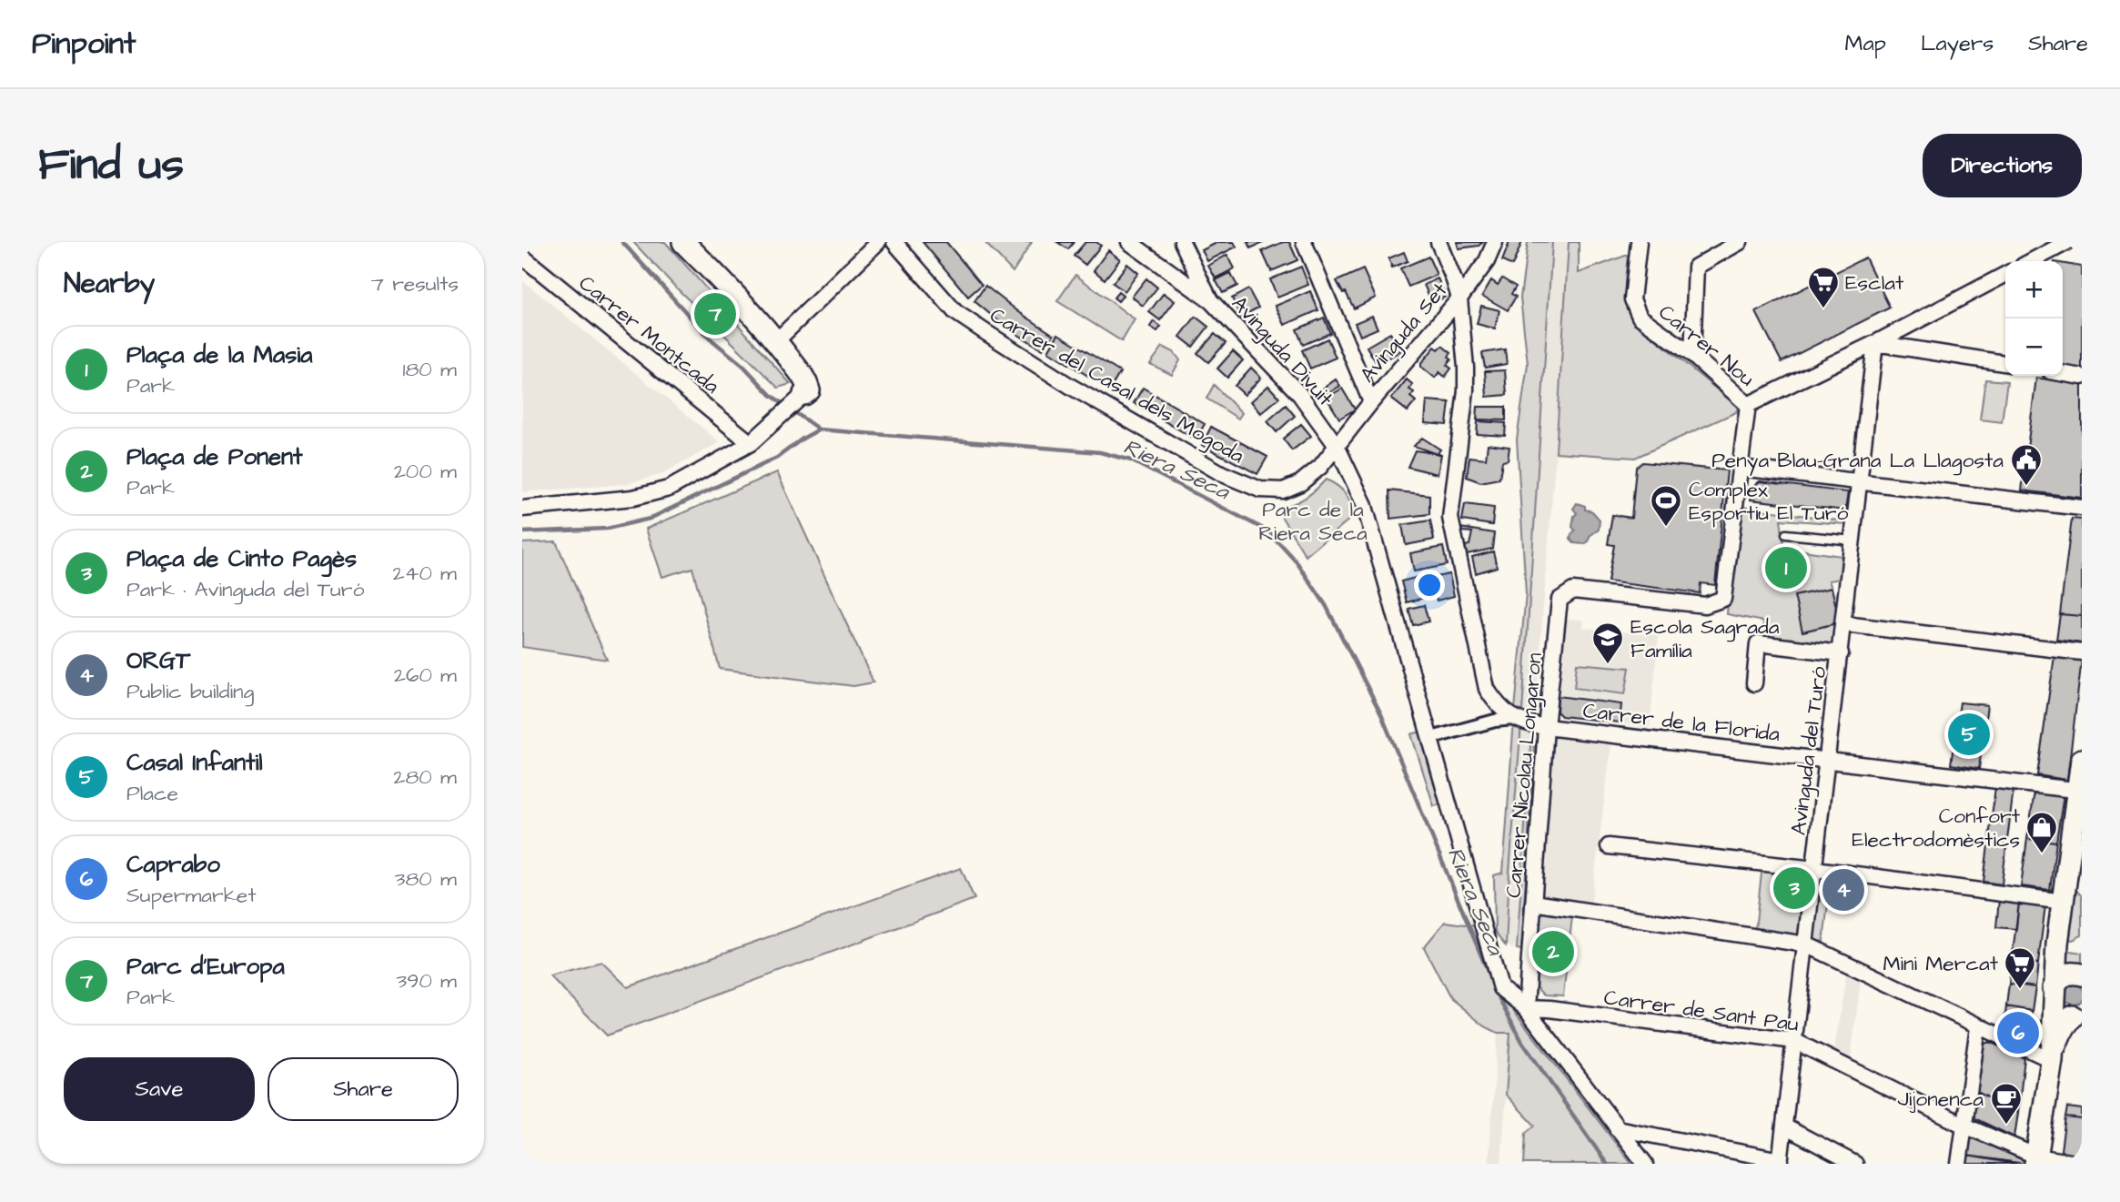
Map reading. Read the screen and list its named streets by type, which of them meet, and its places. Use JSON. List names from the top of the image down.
{
  "streets": {
    "street": [
      "Avinguda Set",
      "Carrer Montcada",
      "Carrer Nou",
      "Avinguda Divuit",
      "Carrer del Casal dels Mogoda",
      "Carrer de la Florida",
      "Avinguda del Turó",
      "Carrer Nicolau Longaron",
      "Carrer de Sant Pau"
    ]
  },
  "crossings": [
    ["Avinguda Set", "Avinguda Divuit"],
    ["Avinguda Set", "Carrer del Casal dels Mogoda"],
    ["Avinguda Divuit", "Carrer del Casal dels Mogoda"],
    ["Avinguda Divuit", "Carrer Nicolau Longaron"],
    ["Avinguda Divuit", "Carrer de Sant Pau"],
    ["Carrer de la Florida", "Avinguda del Turó"],
    ["Carrer de la Florida", "Carrer Nicolau Longaron"],
    ["Avinguda del Turó", "Carrer de Sant Pau"],
    ["Carrer Nicolau Longaron", "Carrer de Sant Pau"]
  ],
  "water": ["Riera Seca"],
  "parks": ["Parc de la Riera Seca"],
  "places": {
    "supermarket": ["Esclat", "Mini Mercat"],
    "public building": ["Penya Blau-Grana La Llagosta"],
    "sports": ["Complex Esportiu El Turó"],
    "school or university": ["Escola Sagrada Família"],
    "shop": ["Confort Electrodomèstics"],
    "cafe": ["Jijonenca"]
  },
  "page": {
    "header": "Pinpoint",
    "nav": ["Map", "Layers", "Share"],
    "buttons": [
      "Directions",
      ["Save", "Share"]
    ],
    "title": "Find us",
    "heading": ["Nearby", "7 results"],
    "map_buttons": ["+", "−"],
    "pins": [
      "7",
      "1",
      "5",
      "3",
      "4",
      "2",
      "6"
    ],
    "list": [
      {
        "mark": "1",
        "name": "Plaça de la Masia",
        "note": "Park",
        "value": "180 m"
      },
      {
        "mark": "2",
        "name": "Plaça de Ponent",
        "note": "Park",
        "value": "200 m"
      },
      {
        "mark": "3",
        "name": "Plaça de Cinto Pagès",
        "note": "Park · Avinguda del Turó",
        "value": "240 m"
      },
      {
        "mark": "4",
        "name": "ORGT",
        "note": "Public building",
        "value": "260 m"
      },
      {
        "mark": "5",
        "name": "Casal Infantil",
        "note": "Place",
        "value": "280 m"
      },
      {
        "mark": "6",
        "name": "Caprabo",
        "note": "Supermarket",
        "value": "380 m"
      },
      {
        "mark": "7",
        "name": "Parc d'Europa",
        "note": "Park",
        "value": "390 m"
      }
    ]
  }
}
